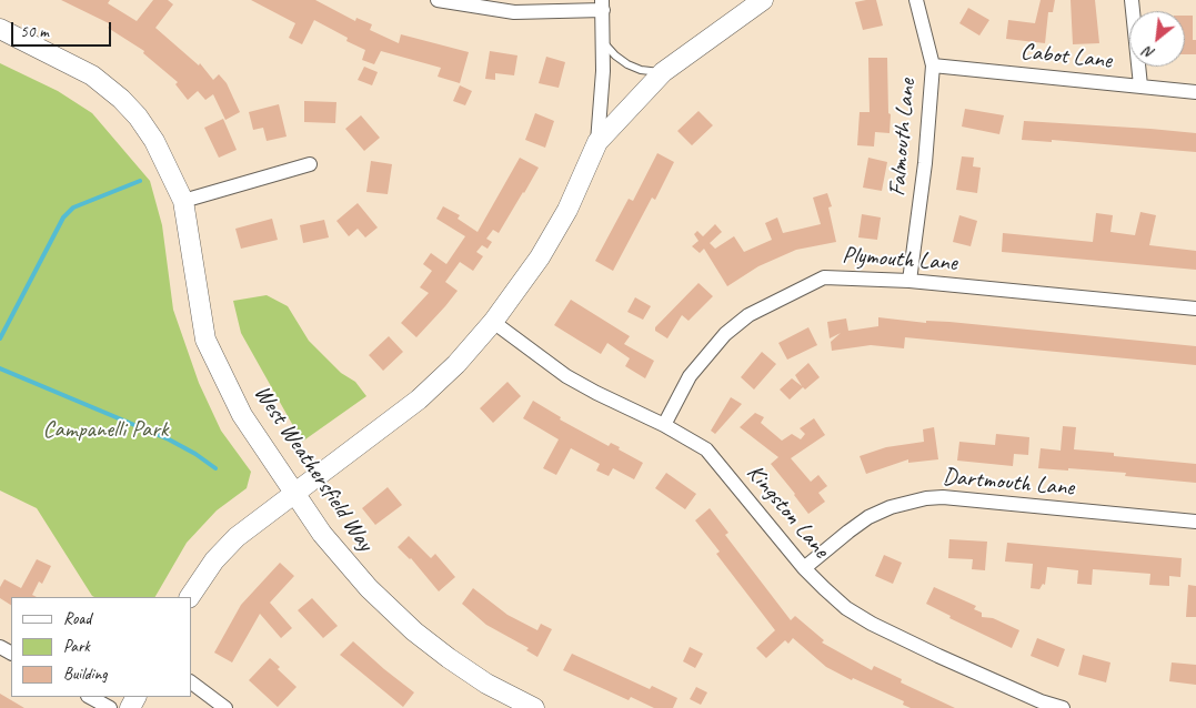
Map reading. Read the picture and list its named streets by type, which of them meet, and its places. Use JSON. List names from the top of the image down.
{
  "streets": {
    "street": [
      "Cabot Lane",
      "Falmouth Lane",
      "Plymouth Lane",
      "West Weathersfield Way",
      "Dartmouth Lane",
      "Kingston Lane"
    ]
  },
  "crossings": [
    ["Cabot Lane", "Falmouth Lane"],
    ["Falmouth Lane", "Plymouth Lane"],
    ["Plymouth Lane", "Kingston Lane"],
    ["Dartmouth Lane", "Kingston Lane"]
  ],
  "parks": ["Campanelli Park"],
  "legend": ["Road", "Park", "Building"],
  "scale_bar": "50 m",
  "north": "bottom left"
}
